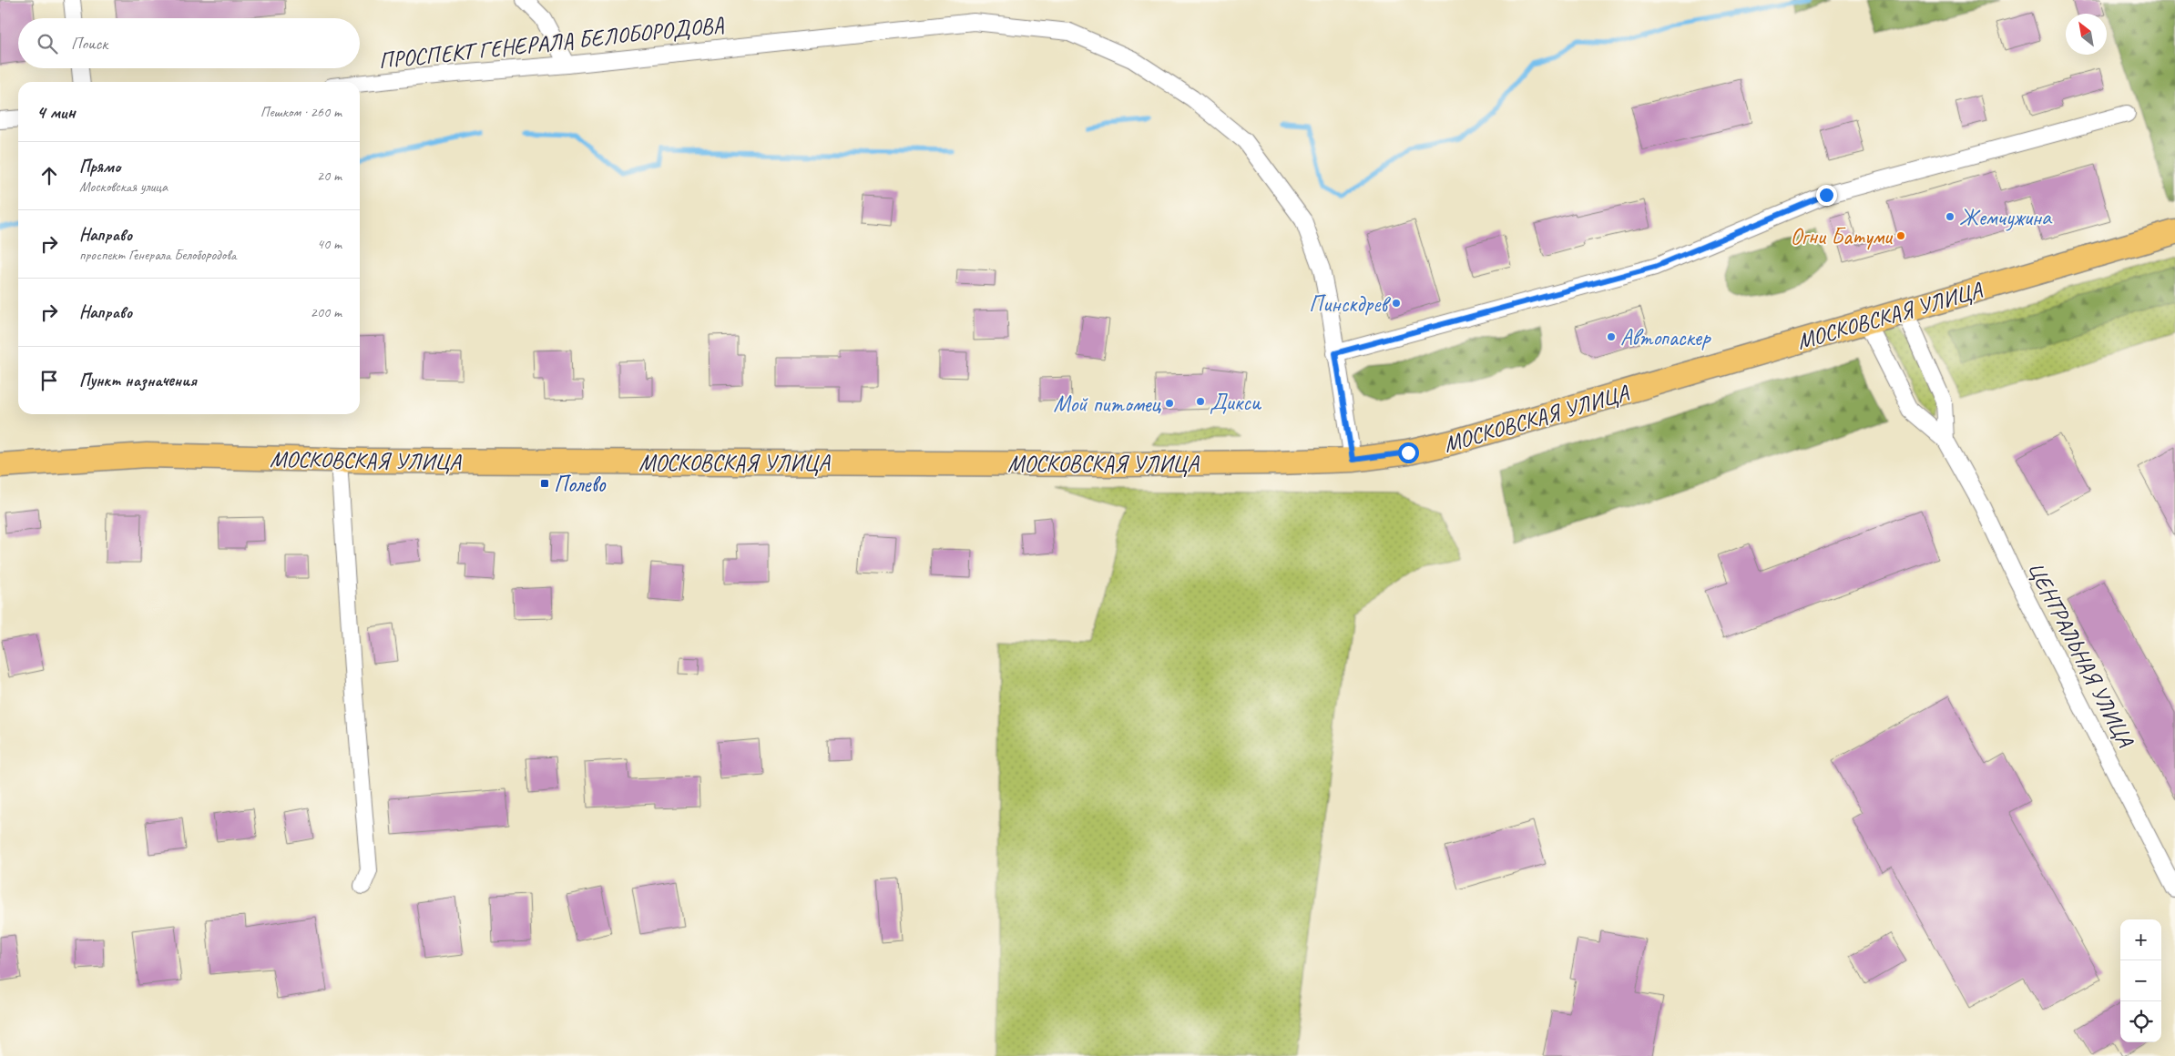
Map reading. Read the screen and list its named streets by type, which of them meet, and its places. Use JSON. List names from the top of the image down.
{
  "streets": {
    "main road": ["МОСКОВСКАЯ УЛИЦА"],
    "street": ["ПРОСПЕКТ ГЕНЕРАЛА БЕЛОБОРОДОВА", "ЦЕНТРАЛЬНАЯ УЛИЦА"]
  },
  "crossings": [
    ["ПРОСПЕКТ ГЕНЕРАЛА БЕЛОБОРОДОВА", "МОСКОВСКАЯ УЛИЦА"]
  ],
  "places": {
    "other": [
      "Жемчужина",
      "Огни Батуми",
      "Пинскдрев",
      "Автопаскер",
      "Дикси",
      "Мой питомец"
    ],
    "transit": ["Полево"]
  },
  "north": "top left",
  "page": {
    "search": "Поиск",
    "heading": ["4 мин", "Пешком · 260 m"],
    "list": [
      ["Прямо", "Московская улица", "20 m"],
      ["Направо", "проспект Генерала Белобородова", "40 m"],
      ["Направо", "200 m"],
      "Пункт назначения"
    ],
    "map_buttons": ["+", "−"]
  }
}
